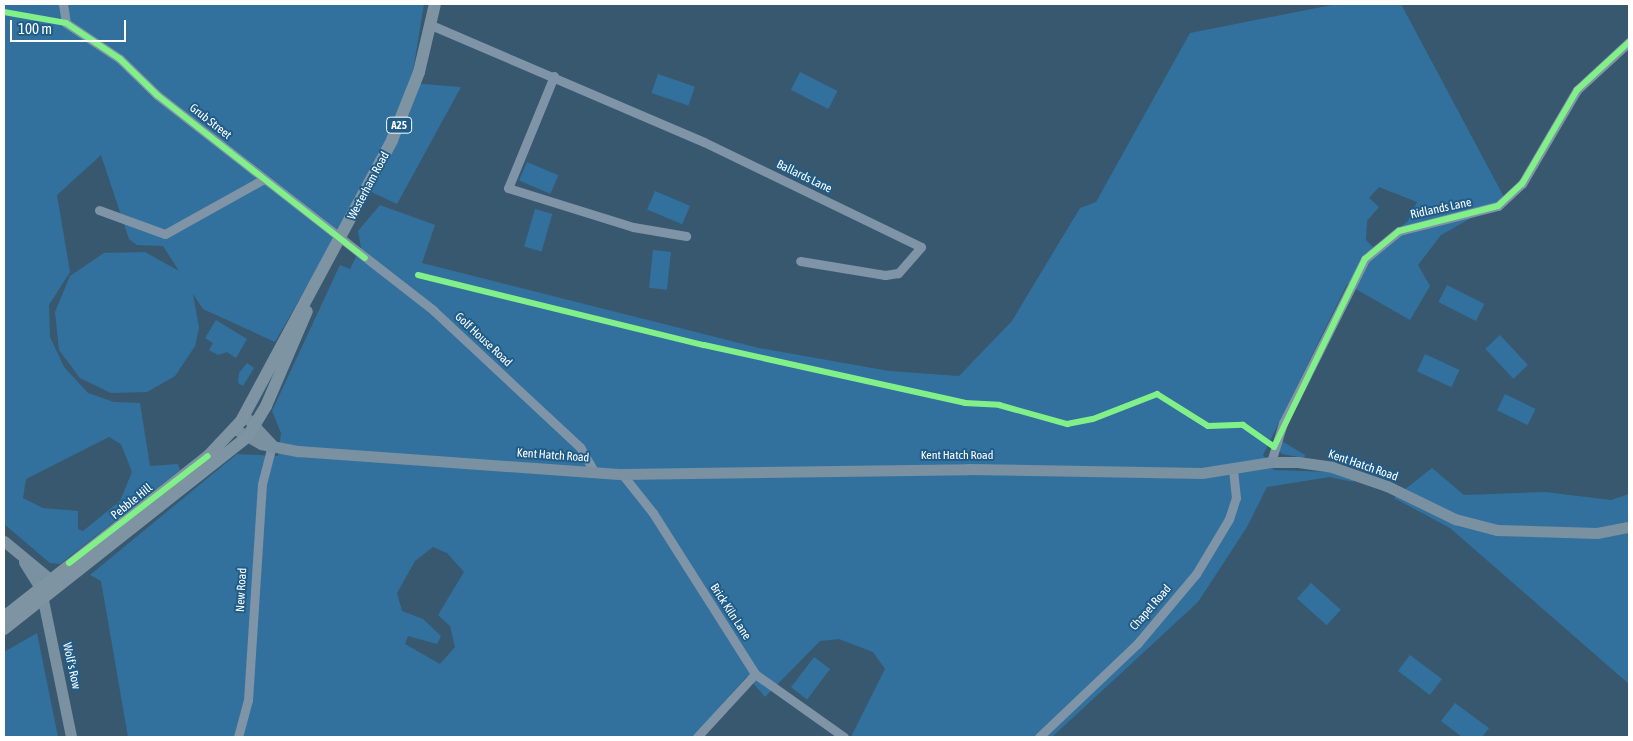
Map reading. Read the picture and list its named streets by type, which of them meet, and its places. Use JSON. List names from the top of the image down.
{
  "streets": {
    "main road": [
      "A25",
      "Westerham Road",
      "Kent Hatch Road",
      "Pebble Hill",
      "Wolf's Row"
    ],
    "street": [
      "Grub Street",
      "Ballards Lane",
      "Ridlands Lane",
      "Golf House Road",
      "New Road",
      "Chapel Road",
      "Brick Kiln Lane"
    ]
  },
  "crossings": [
    ["Grub Street", "Westerham Road"],
    ["Grub Street", "Golf House Road"],
    ["A25", "Pebble Hill"],
    ["A25", "Wolf's Row"],
    ["Ballards Lane", "Westerham Road"],
    ["Westerham Road", "Golf House Road"],
    ["Westerham Road", "Kent Hatch Road"],
    ["Westerham Road", "Pebble Hill"],
    ["Ridlands Lane", "Kent Hatch Road"],
    ["Golf House Road", "Kent Hatch Road"],
    ["Kent Hatch Road", "Pebble Hill"],
    ["Kent Hatch Road", "New Road"],
    ["Kent Hatch Road", "Chapel Road"],
    ["Kent Hatch Road", "Brick Kiln Lane"],
    ["Pebble Hill", "Wolf's Row"]
  ],
  "scale_bar": "100 m"
}
